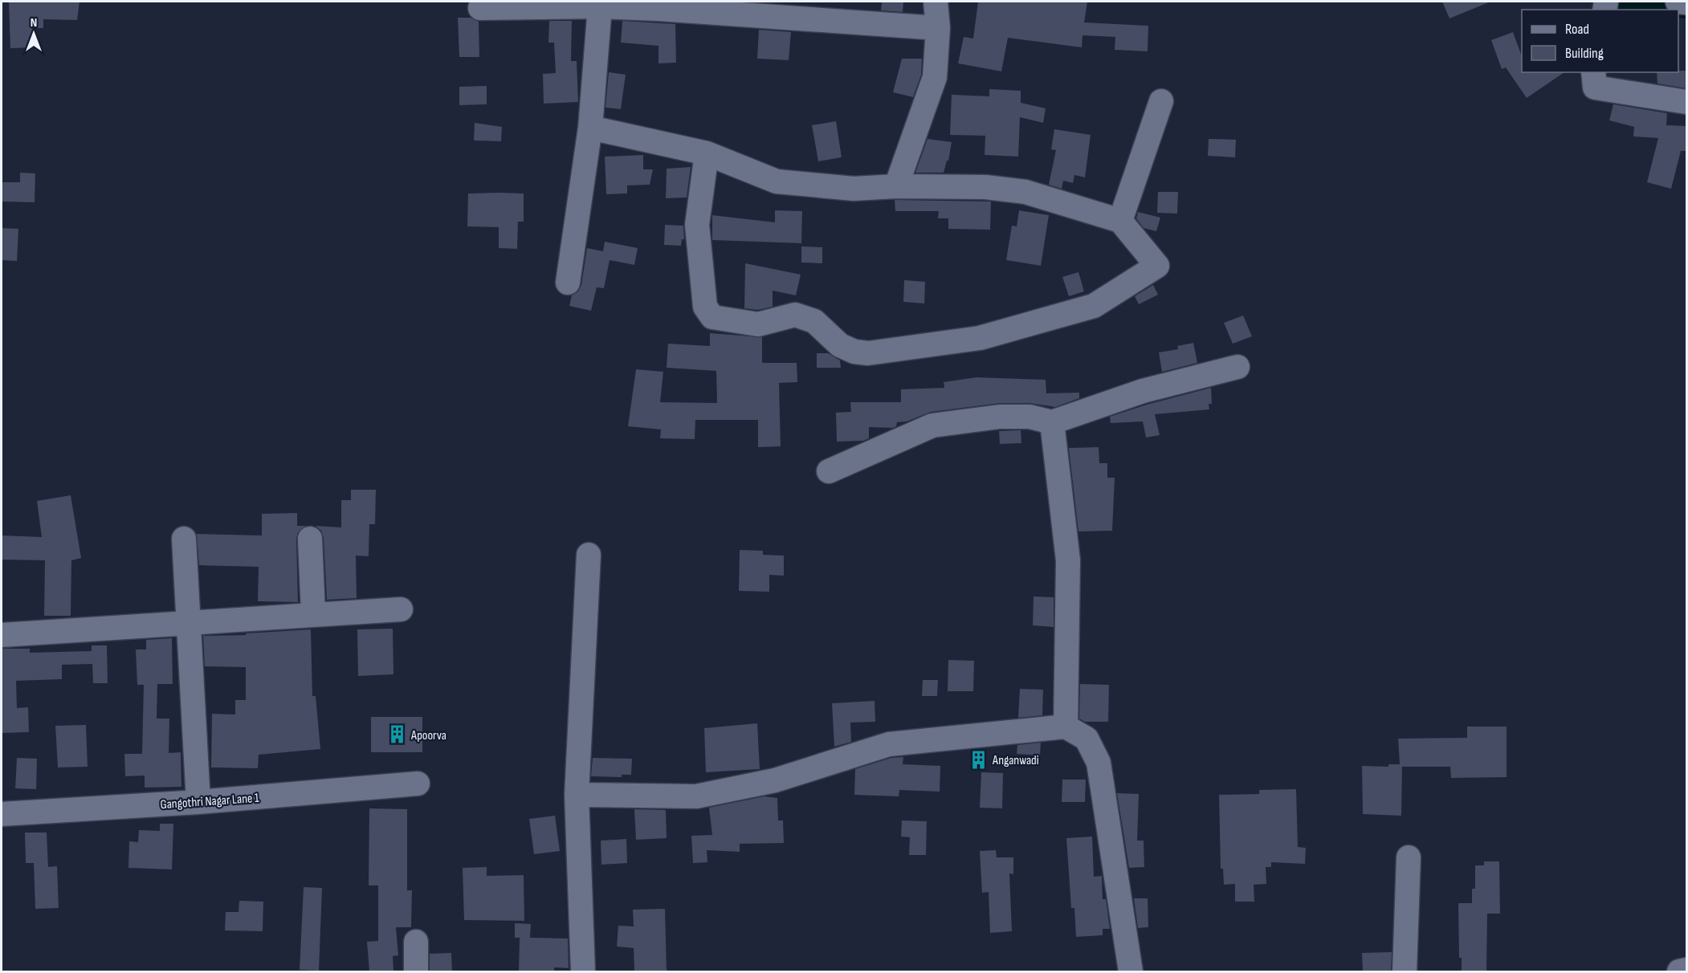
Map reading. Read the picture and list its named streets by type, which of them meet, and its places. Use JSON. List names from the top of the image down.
{
  "streets": {
    "street": ["Gangothri Nagar Lane 1"]
  },
  "places": {
    "building": ["Apoorva", "Anganwadi"]
  },
  "legend": ["Road", "Building"],
  "north": "top"
}
